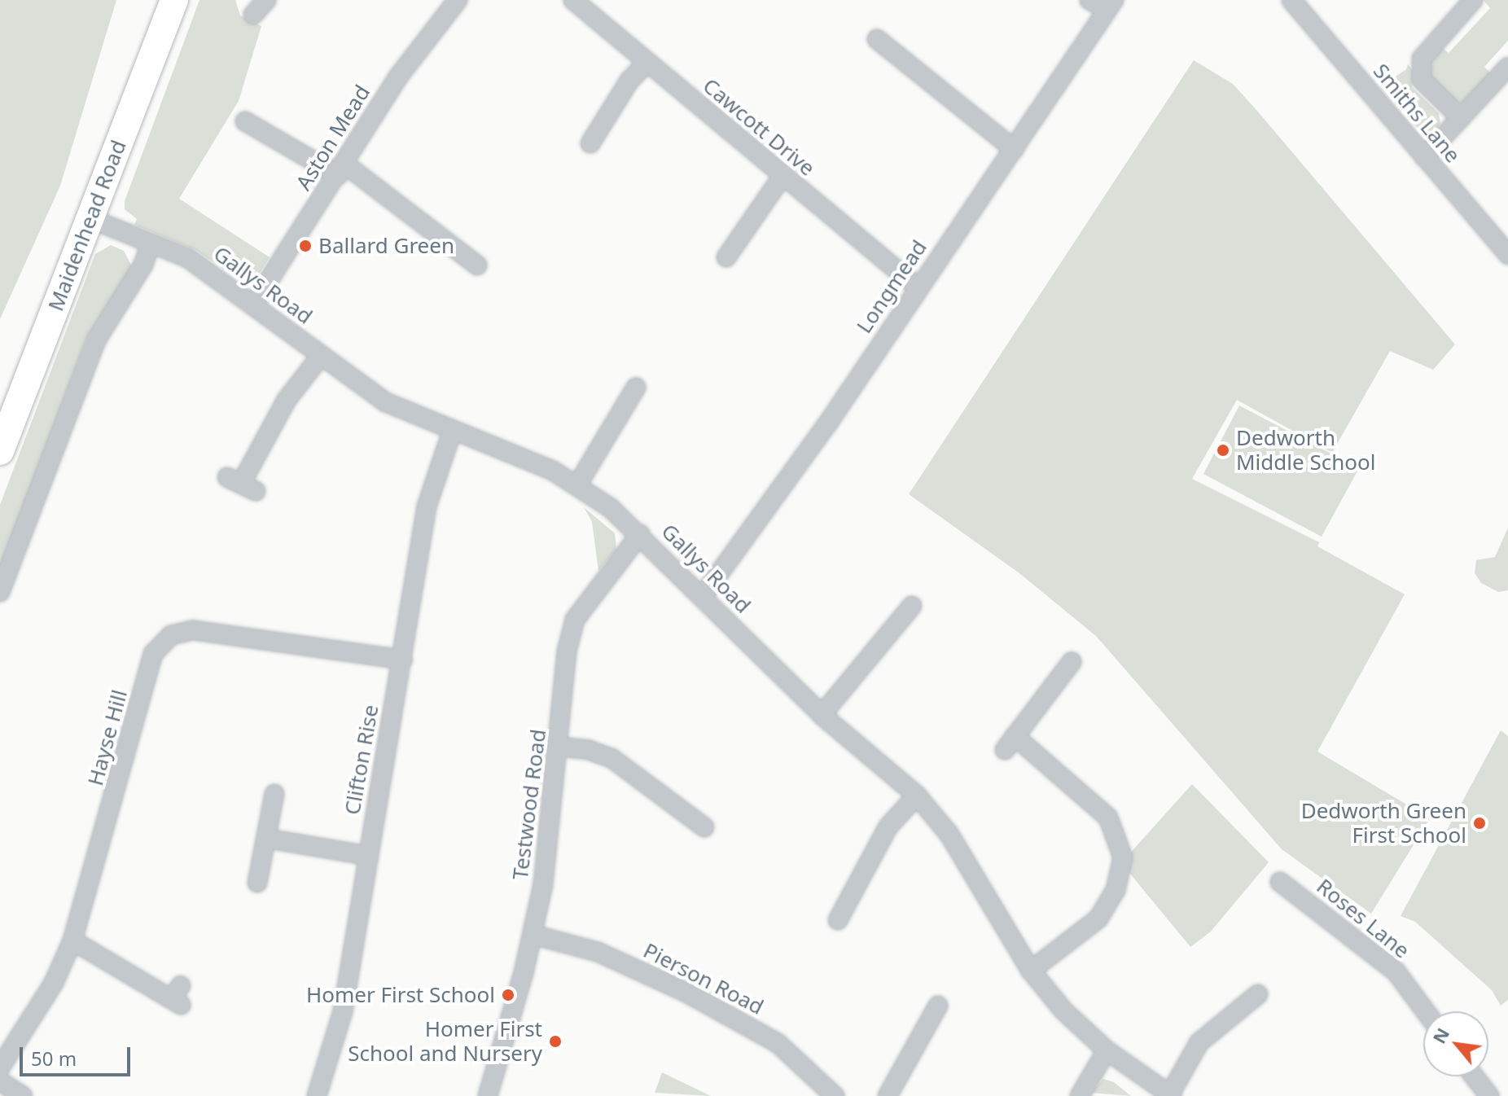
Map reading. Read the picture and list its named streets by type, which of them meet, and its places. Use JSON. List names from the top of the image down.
{
  "streets": {
    "main road": ["Maidenhead Road"],
    "street": [
      "Smiths Lane",
      "Cawcott Drive",
      "Aston Mead",
      "Gallys Road",
      "Longmead",
      "Hayse Hill",
      "Clifton Rise",
      "Testwood Road",
      "Roses Lane",
      "Pierson Road"
    ]
  },
  "crossings": [
    ["Cawcott Drive", "Longmead"],
    ["Aston Mead", "Gallys Road"],
    ["Maidenhead Road", "Gallys Road"],
    ["Gallys Road", "Longmead"],
    ["Gallys Road", "Clifton Rise"],
    ["Gallys Road", "Testwood Road"],
    ["Hayse Hill", "Clifton Rise"],
    ["Testwood Road", "Pierson Road"]
  ],
  "places": [
    "Ballard Green",
    "Dedworth Middle School",
    "Dedworth Green First School",
    "Homer First School",
    "Homer First School and Nursery"
  ],
  "scale_bar": "50 m",
  "north": "top left"
}
